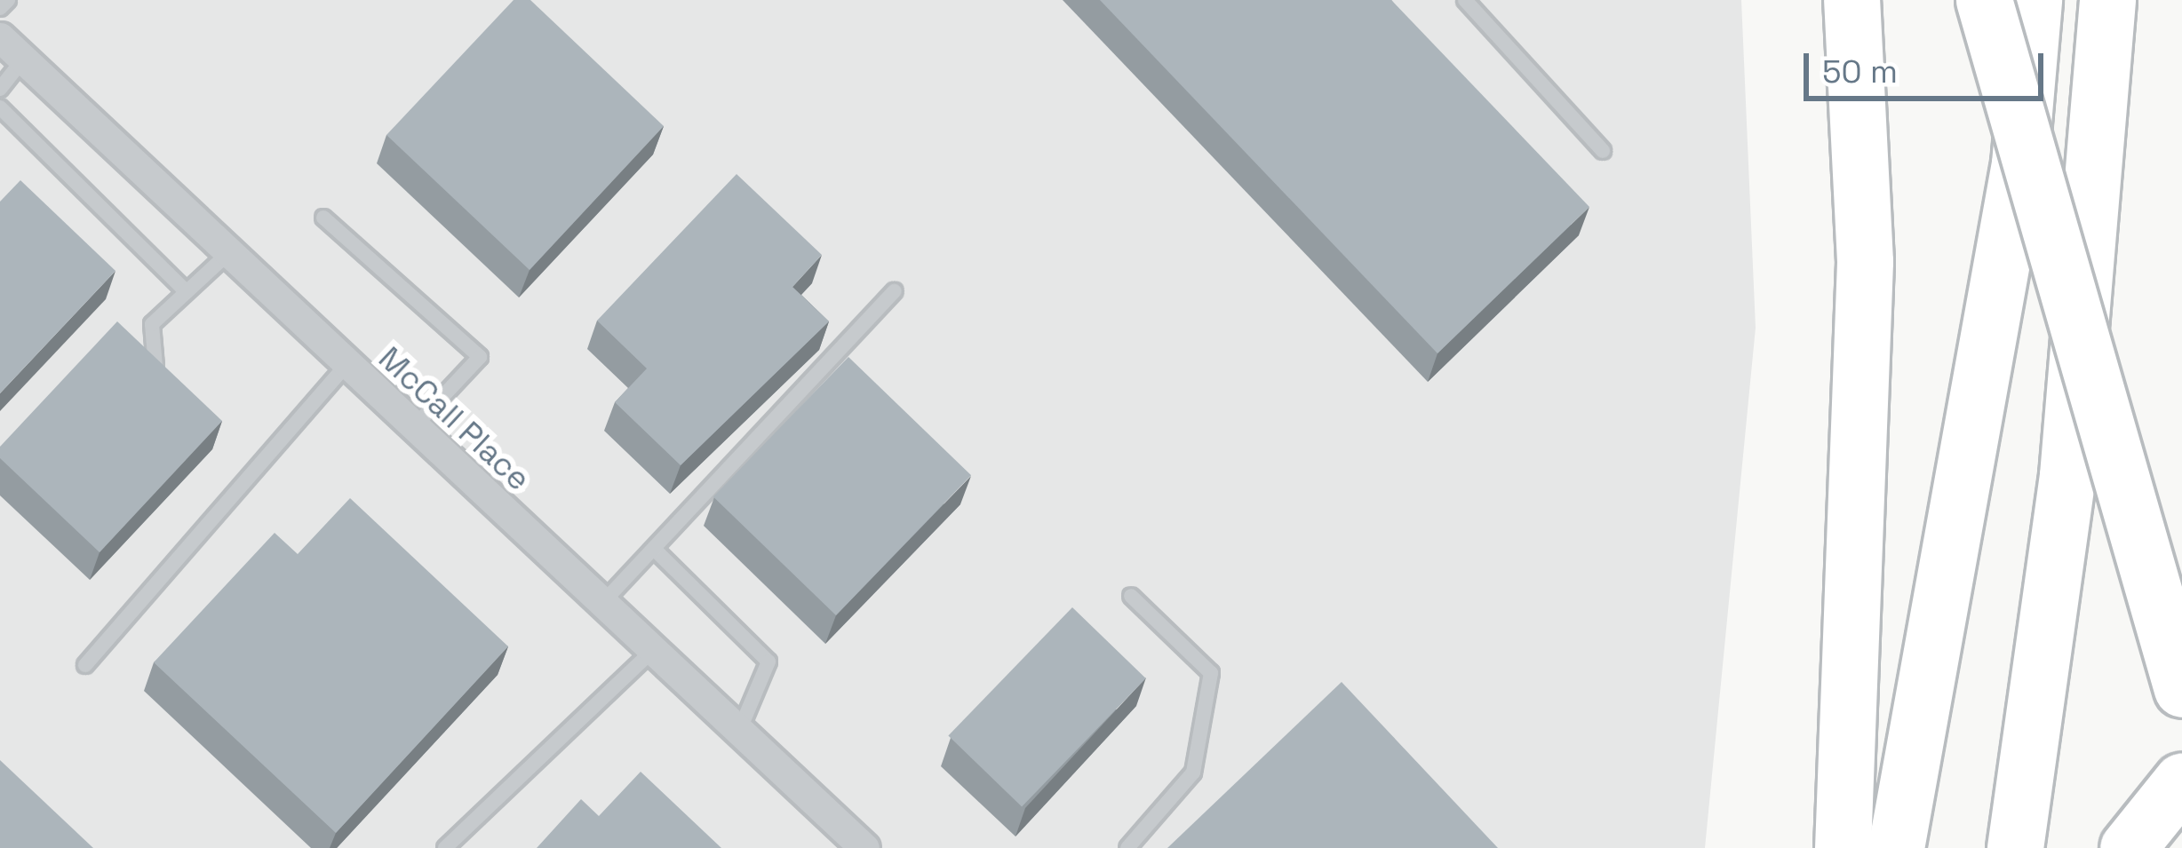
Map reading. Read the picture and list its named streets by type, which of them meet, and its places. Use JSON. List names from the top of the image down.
{
  "streets": {
    "street": ["McCall Place"]
  },
  "scale_bar": "50 m"
}
